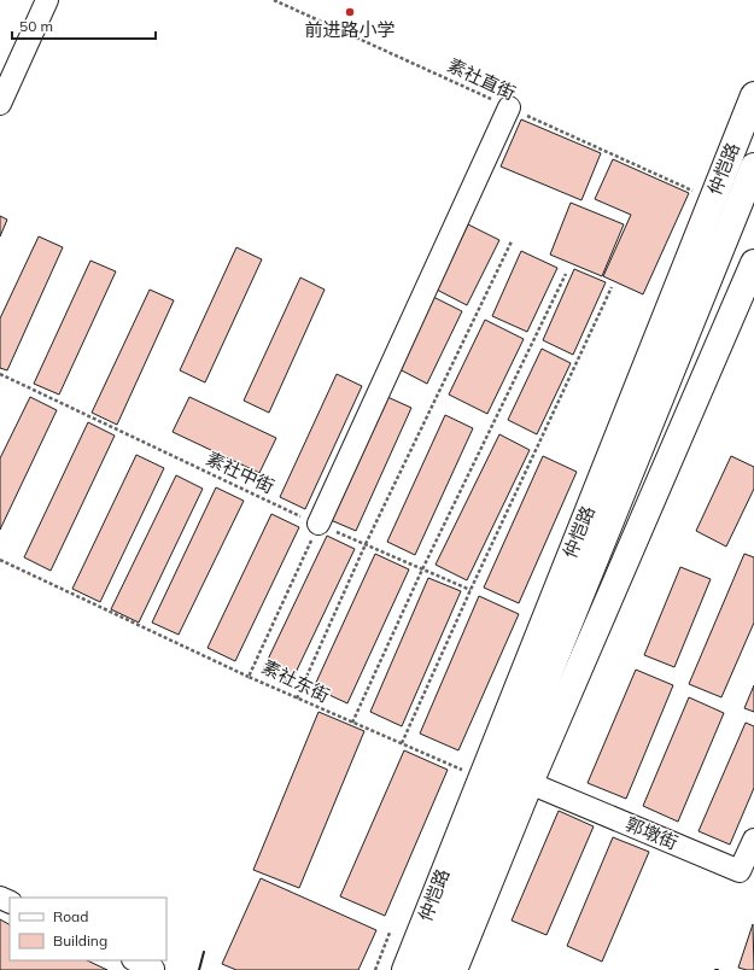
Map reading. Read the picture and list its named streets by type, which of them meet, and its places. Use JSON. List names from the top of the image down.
{
  "streets": {
    "main road": ["仲恺路"],
    "street": ["郭墩街"],
    "path": ["素社直街", "素社中街", "素社东街"]
  },
  "crossings": [
    ["仲恺路", "素社东街"],
    ["素社中街", "素社东街"]
  ],
  "places": ["前进路小学"],
  "legend": ["Road", "Building"],
  "scale_bar": "50 m"
}
